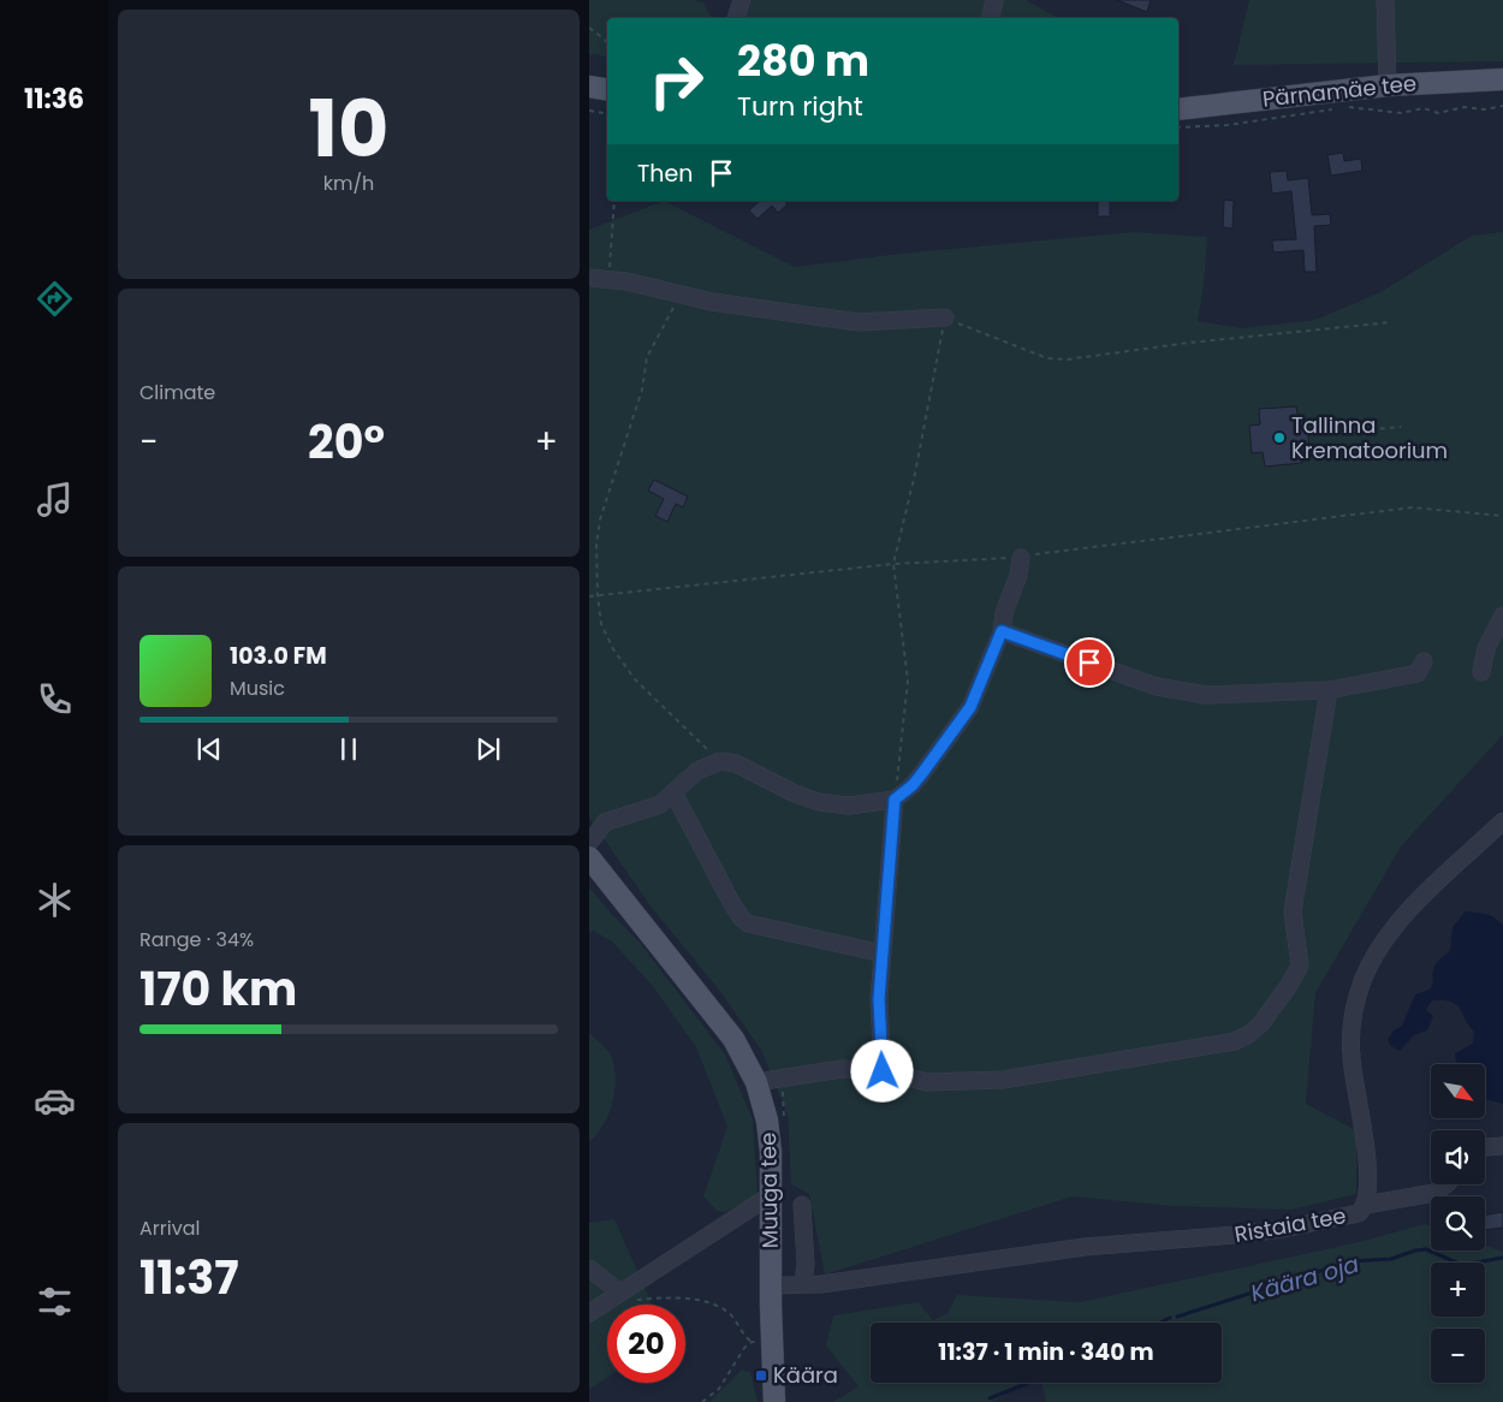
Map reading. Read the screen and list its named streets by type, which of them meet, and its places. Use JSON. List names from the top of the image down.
{
  "streets": {
    "main road": ["Pärnamäe tee", "Muuga tee"],
    "street": ["Ristaia tee"]
  },
  "crossings": [
    ["Muuga tee", "Ristaia tee"]
  ],
  "water": ["Käära oja"],
  "places": {
    "other": ["Tallinna Krematoorium"],
    "transit": ["Käära"]
  },
  "north": "bottom right",
  "page": {
    "tabs": "11:36",
    "tile": [
      ["10", "km/h"],
      "Climate",
      ["Range · 34%", "170 km"],
      ["Arrival", "11:37"]
    ],
    "turn": ["280 m", "Turn right"],
    "then": "Then",
    "heat": ["−", "20°", "+"],
    "song": ["103.0 FM", "Music"],
    "map_buttons": ["+", "−"],
    "limit": "20",
    "trip": "11:37 · 1 min · 340 m"
  }
}
